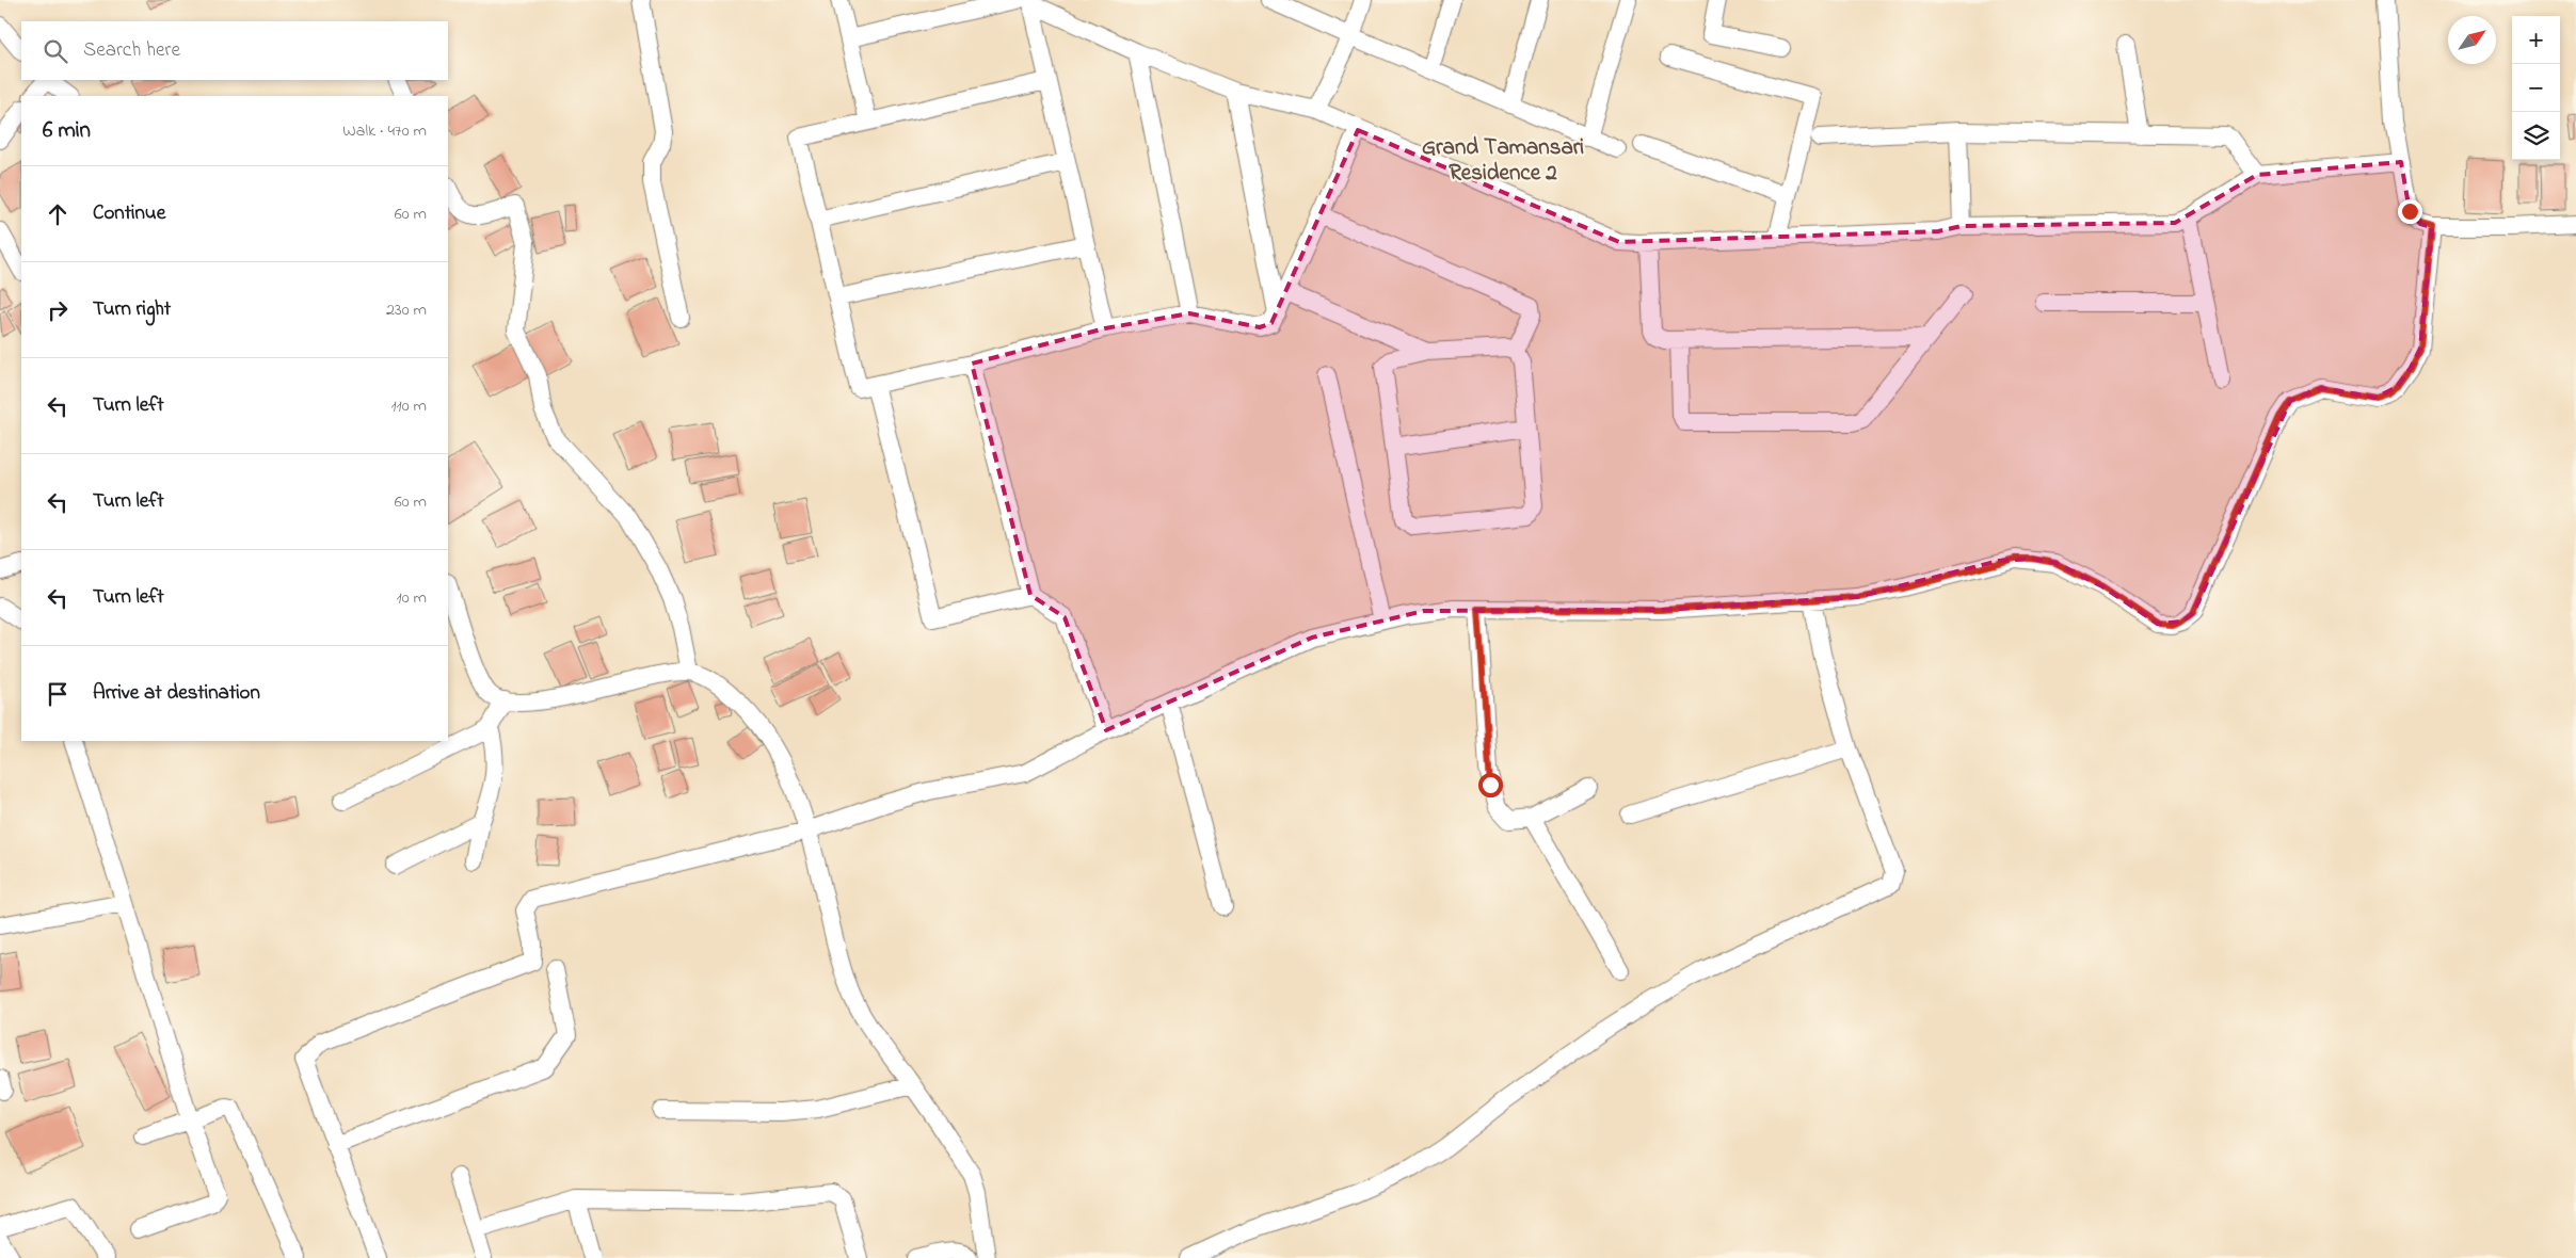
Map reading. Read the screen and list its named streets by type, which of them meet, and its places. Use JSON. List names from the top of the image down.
{
  "districts": ["Grand Tamansari Residence 2"],
  "north": "top right",
  "page": {
    "map_buttons": ["+", "−"],
    "search": "Search here",
    "heading": ["6 min", "Walk · 470 m"],
    "list": [
      ["Continue", "60 m"],
      ["Turn right", "230 m"],
      ["Turn left", "110 m"],
      ["Turn left", "60 m"],
      ["Turn left", "10 m"],
      "Arrive at destination"
    ]
  }
}
